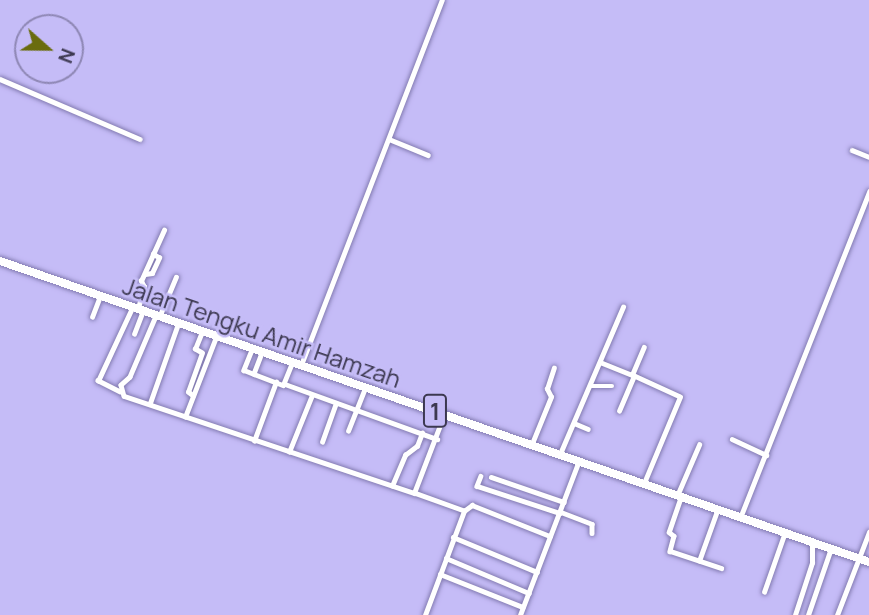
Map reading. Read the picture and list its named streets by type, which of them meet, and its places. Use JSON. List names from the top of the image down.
{
  "streets": {
    "highway": ["Jalan Tengku Amir Hamzah", "1"]
  },
  "north": "right"
}
